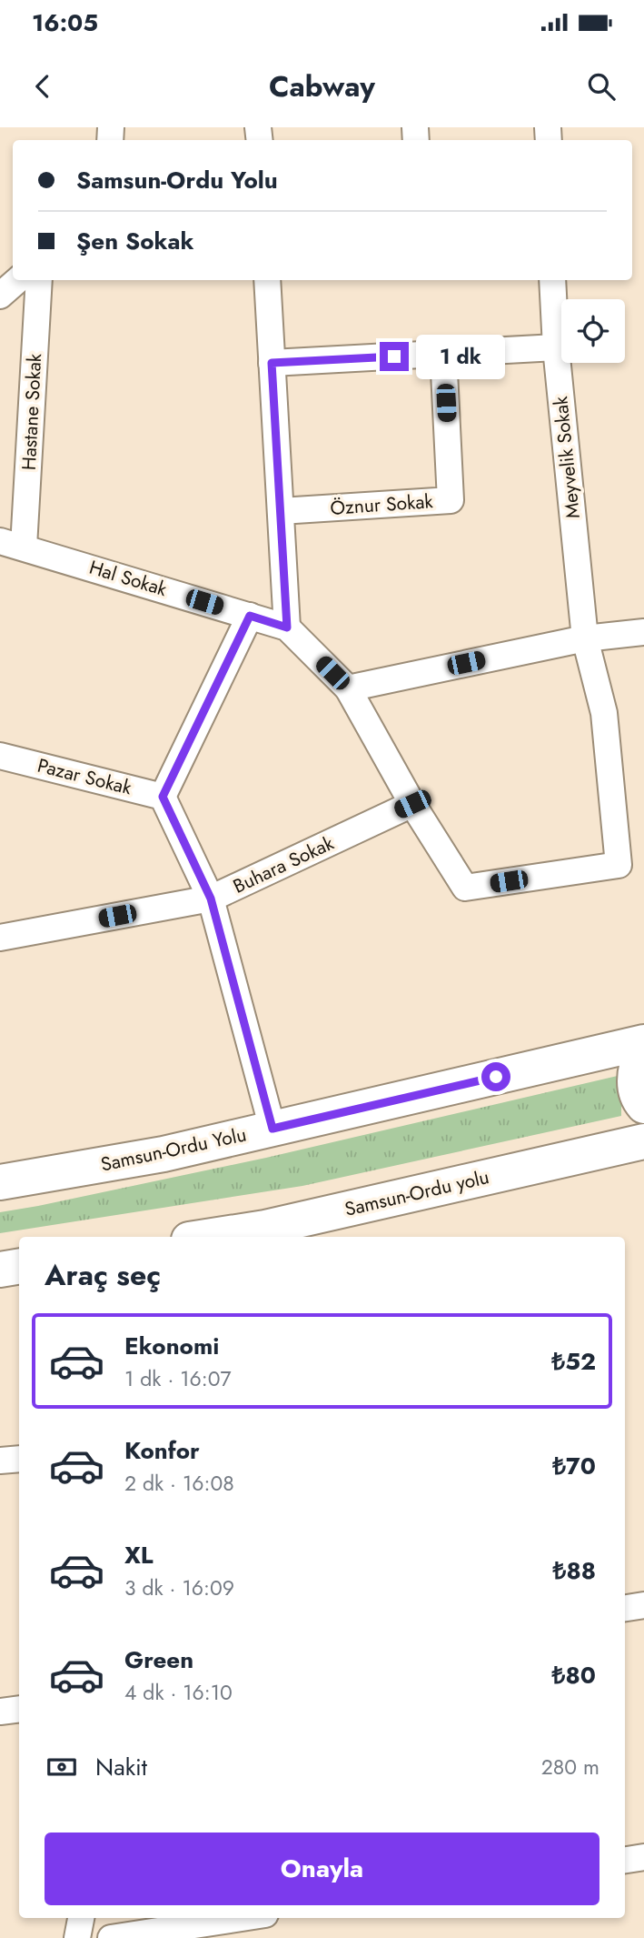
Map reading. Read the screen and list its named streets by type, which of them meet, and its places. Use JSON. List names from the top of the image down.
{
  "streets": {
    "highway": ["Samsun-Ordu Yolu", "Samsun-Ordu yolu"],
    "street": [
      "Hastane Sokak",
      "Meyvelik Sokak",
      "Öznur Sokak",
      "Hal Sokak",
      "Pazar Sokak",
      "Buhara Sokak"
    ]
  },
  "crossings": [
    ["Hastane Sokak", "Hal Sokak"],
    ["Meyvelik Sokak", "Hal Sokak"],
    ["Meyvelik Sokak", "Buhara Sokak"],
    ["Hal Sokak", "Buhara Sokak"]
  ],
  "page": {
    "status": "16:05",
    "header": "Cabway",
    "banner": ["Samsun-Ordu Yolu", "Şen Sokak"],
    "bubble": "1 dk",
    "heading": "Araç seç",
    "list": [
      {
        "name": "Ekonomi",
        "note": "1 dk · 16:07",
        "value": "₺52"
      },
      {
        "name": "Konfor",
        "note": "2 dk · 16:08",
        "value": "₺70"
      },
      {
        "name": "XL",
        "note": "3 dk · 16:09",
        "value": "₺88"
      },
      {
        "name": "Green",
        "note": "4 dk · 16:10",
        "value": "₺80"
      }
    ],
    "pay": ["Nakit", "280 m"],
    "buttons": "Onayla"
  }
}
